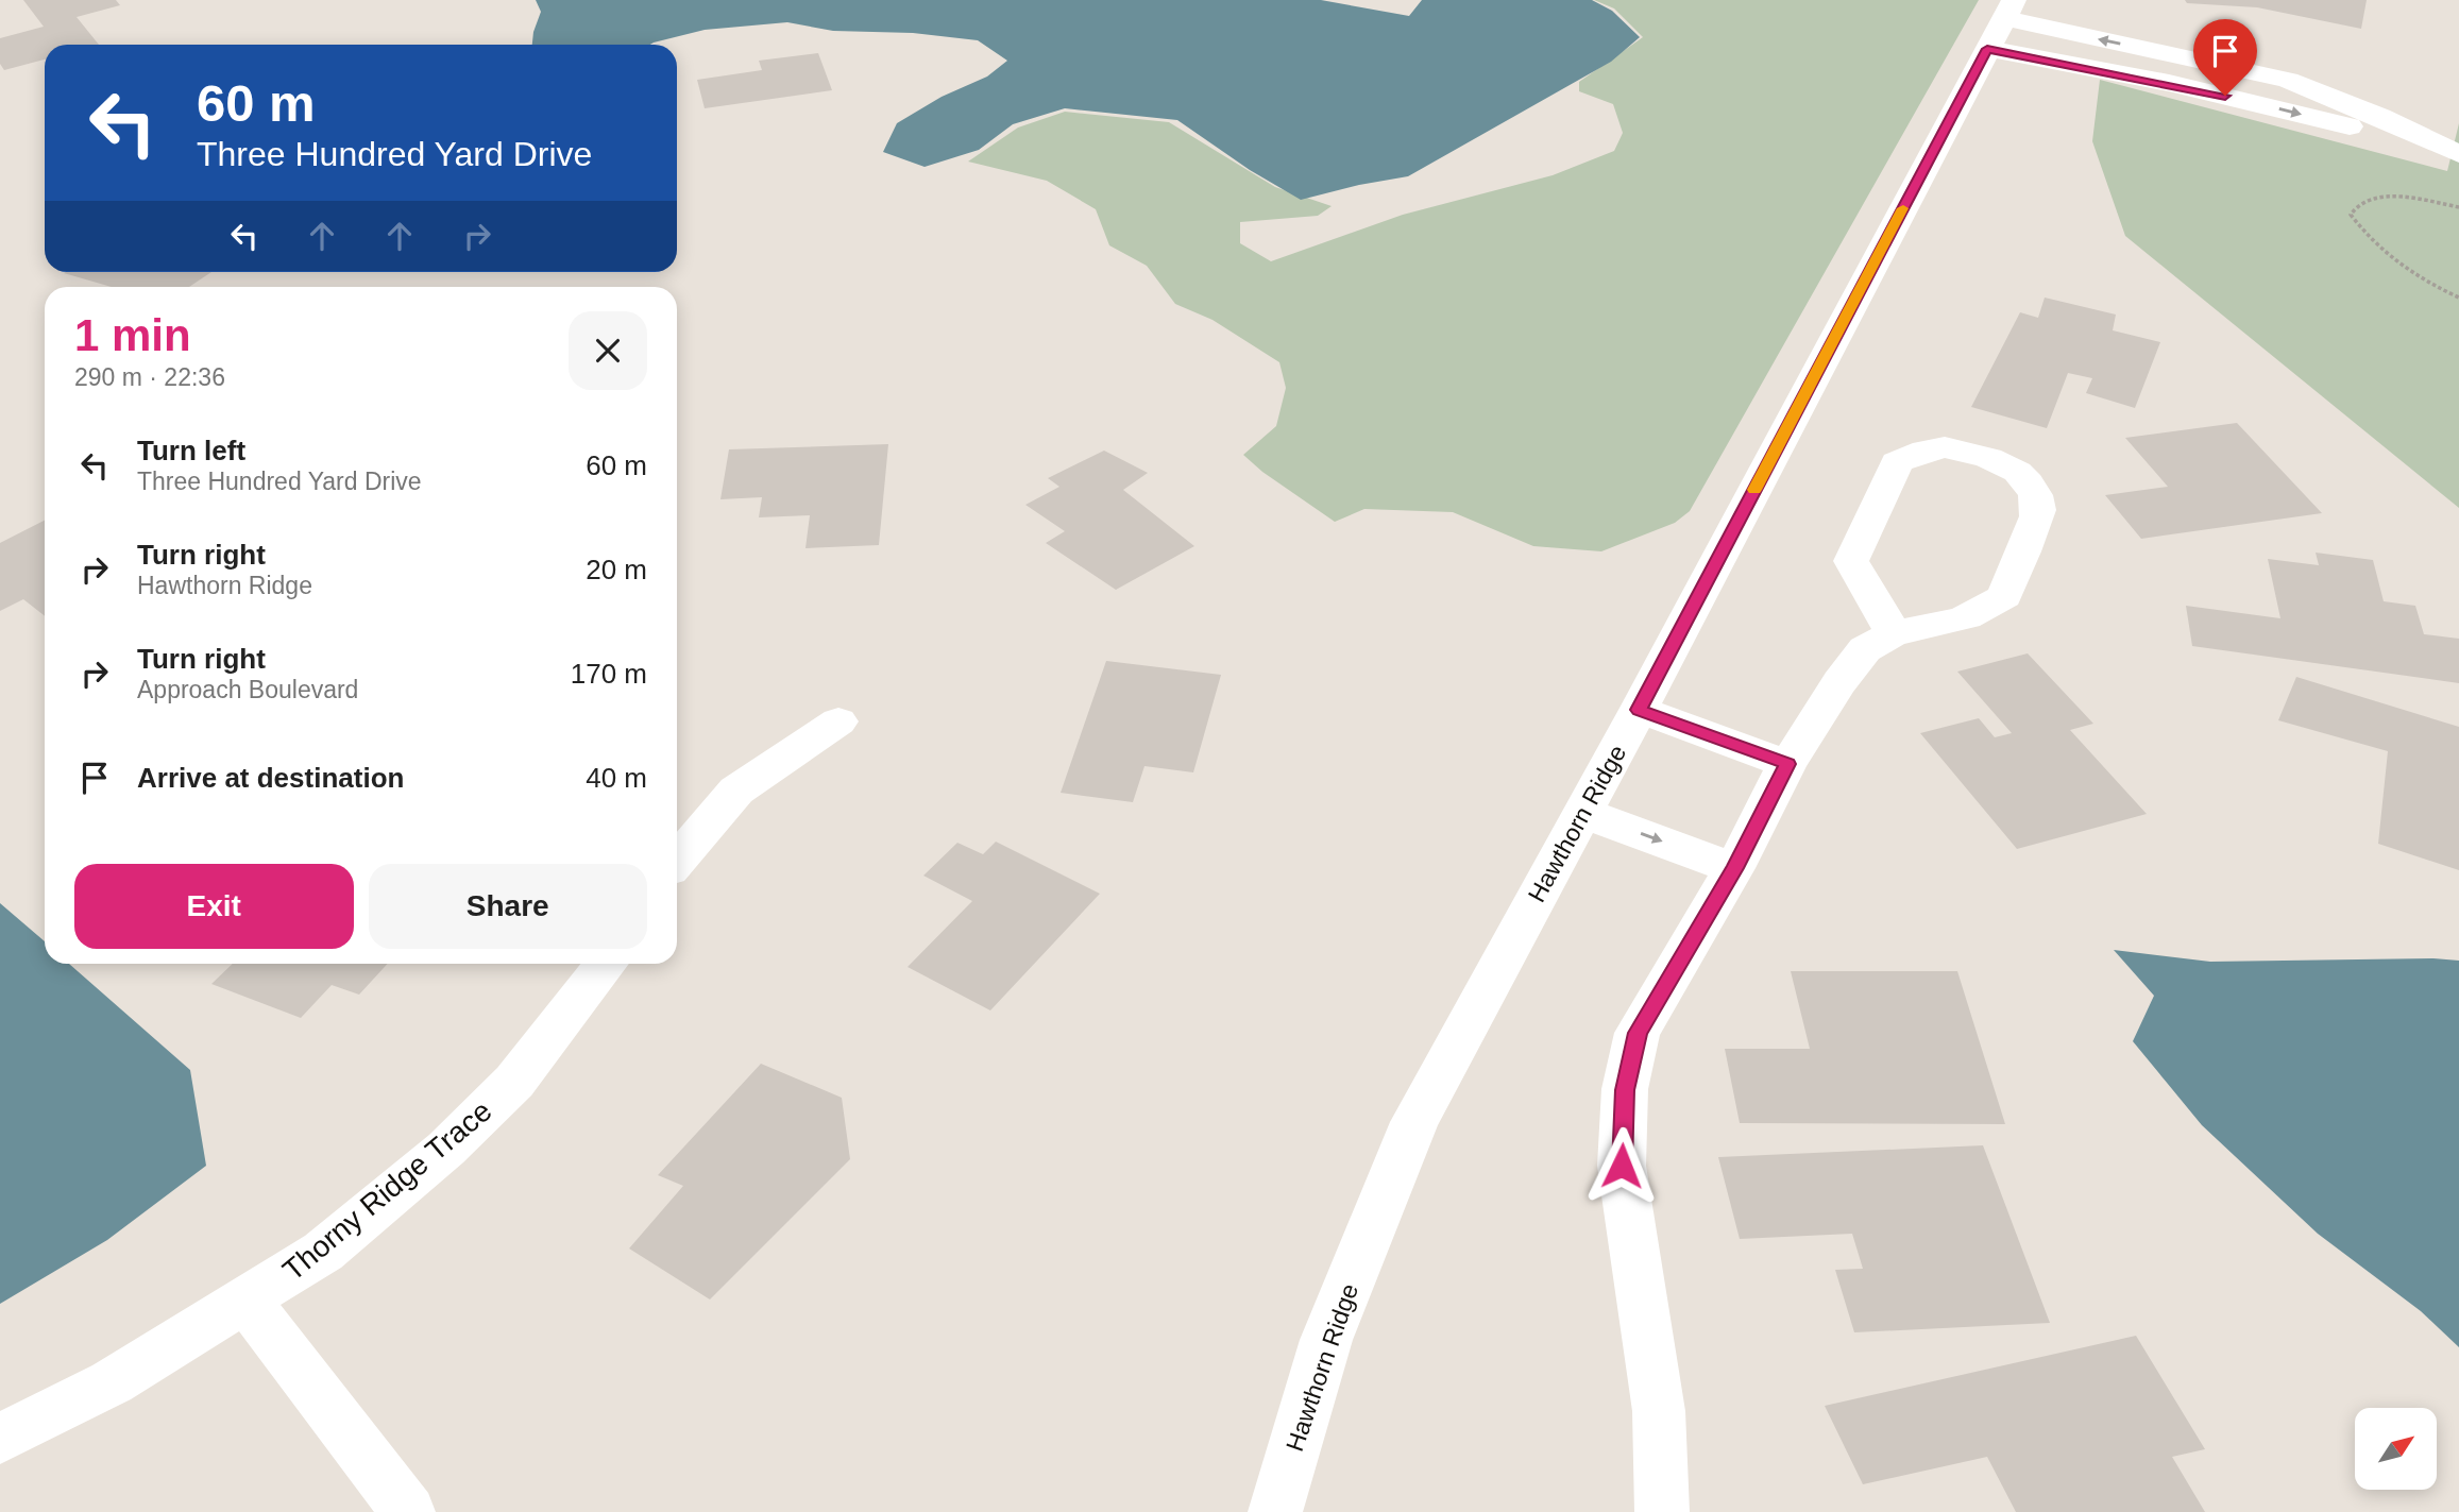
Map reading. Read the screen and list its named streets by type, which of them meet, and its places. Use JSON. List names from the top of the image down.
{
  "streets": {
    "street": ["Hawthorn Ridge", "Thorny Ridge Trace"]
  },
  "north": "top right",
  "page": {
    "turn": ["60 m", "Three Hundred Yard Drive"],
    "heading": ["1 min", "290 m · 22:36"],
    "list": [
      {
        "name": "Turn left",
        "note": "Three Hundred Yard Drive",
        "value": "60 m"
      },
      {
        "name": "Turn right",
        "note": "Hawthorn Ridge",
        "value": "20 m"
      },
      {
        "name": "Turn right",
        "note": "Approach Boulevard",
        "value": "170 m"
      },
      {
        "name": "Arrive at destination",
        "value": "40 m"
      }
    ],
    "buttons": ["Exit", "Share"]
  }
}
